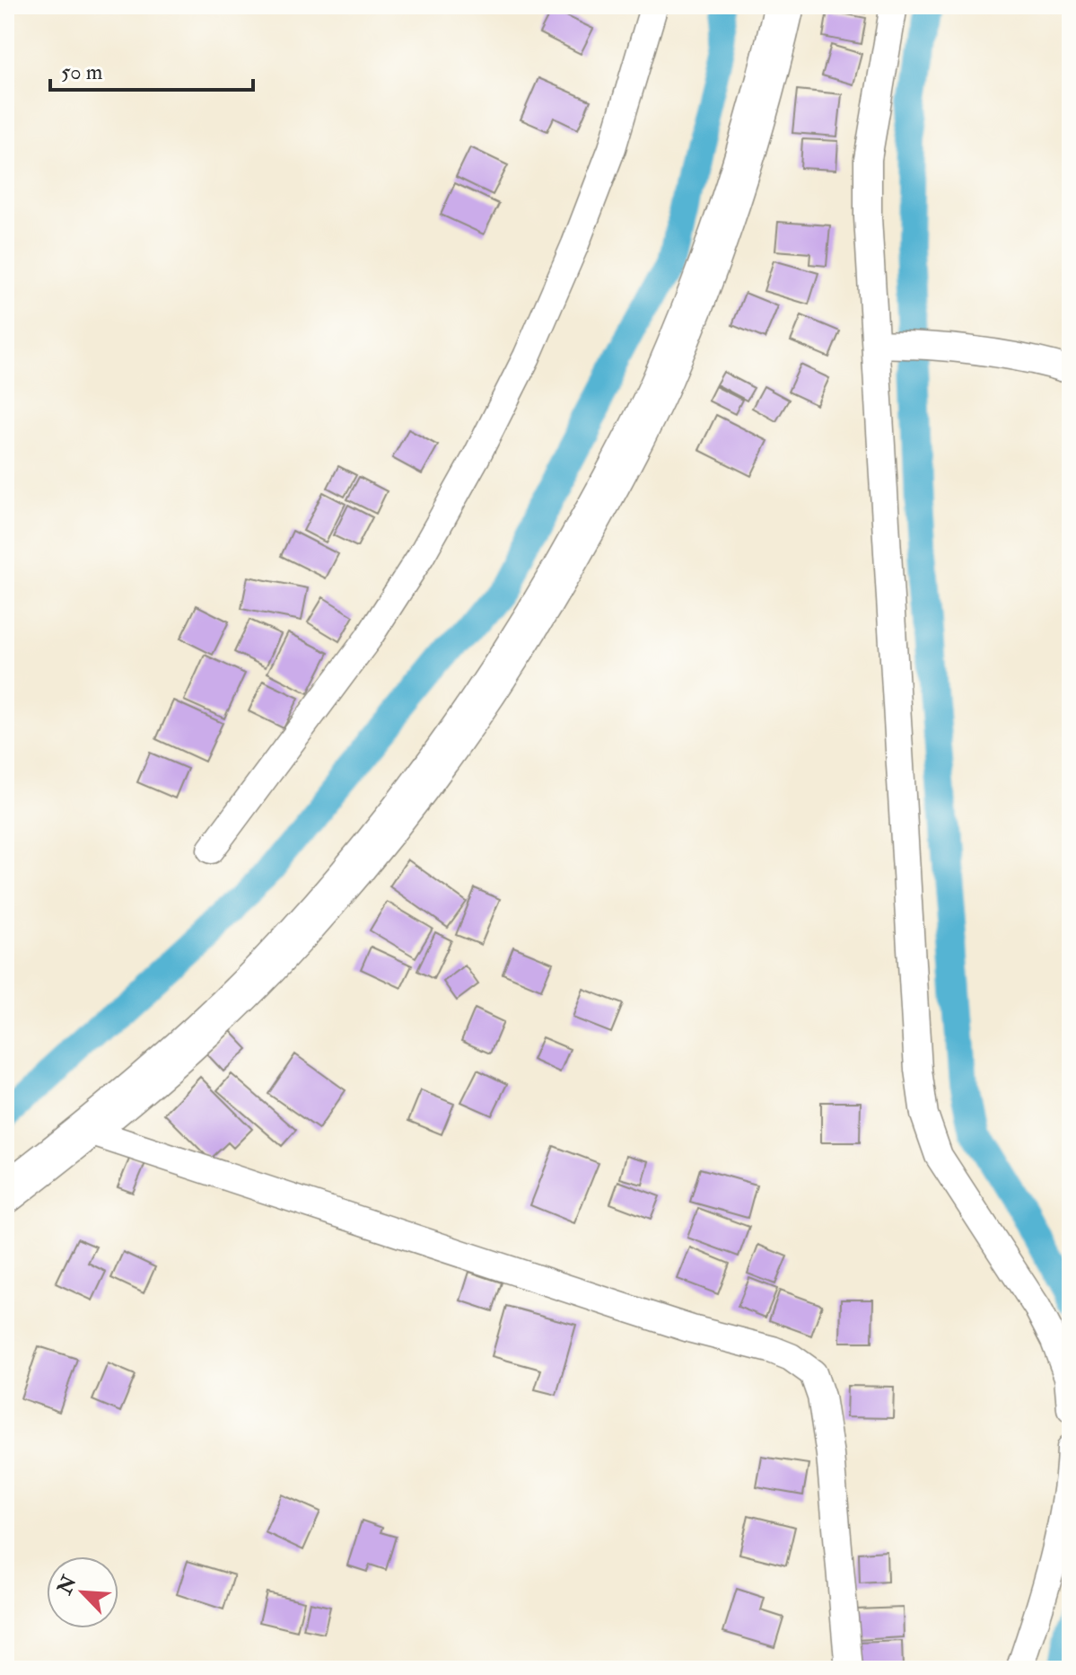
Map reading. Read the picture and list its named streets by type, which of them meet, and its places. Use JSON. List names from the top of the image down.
{
  "scale_bar": "50 m",
  "north": "top left"
}
